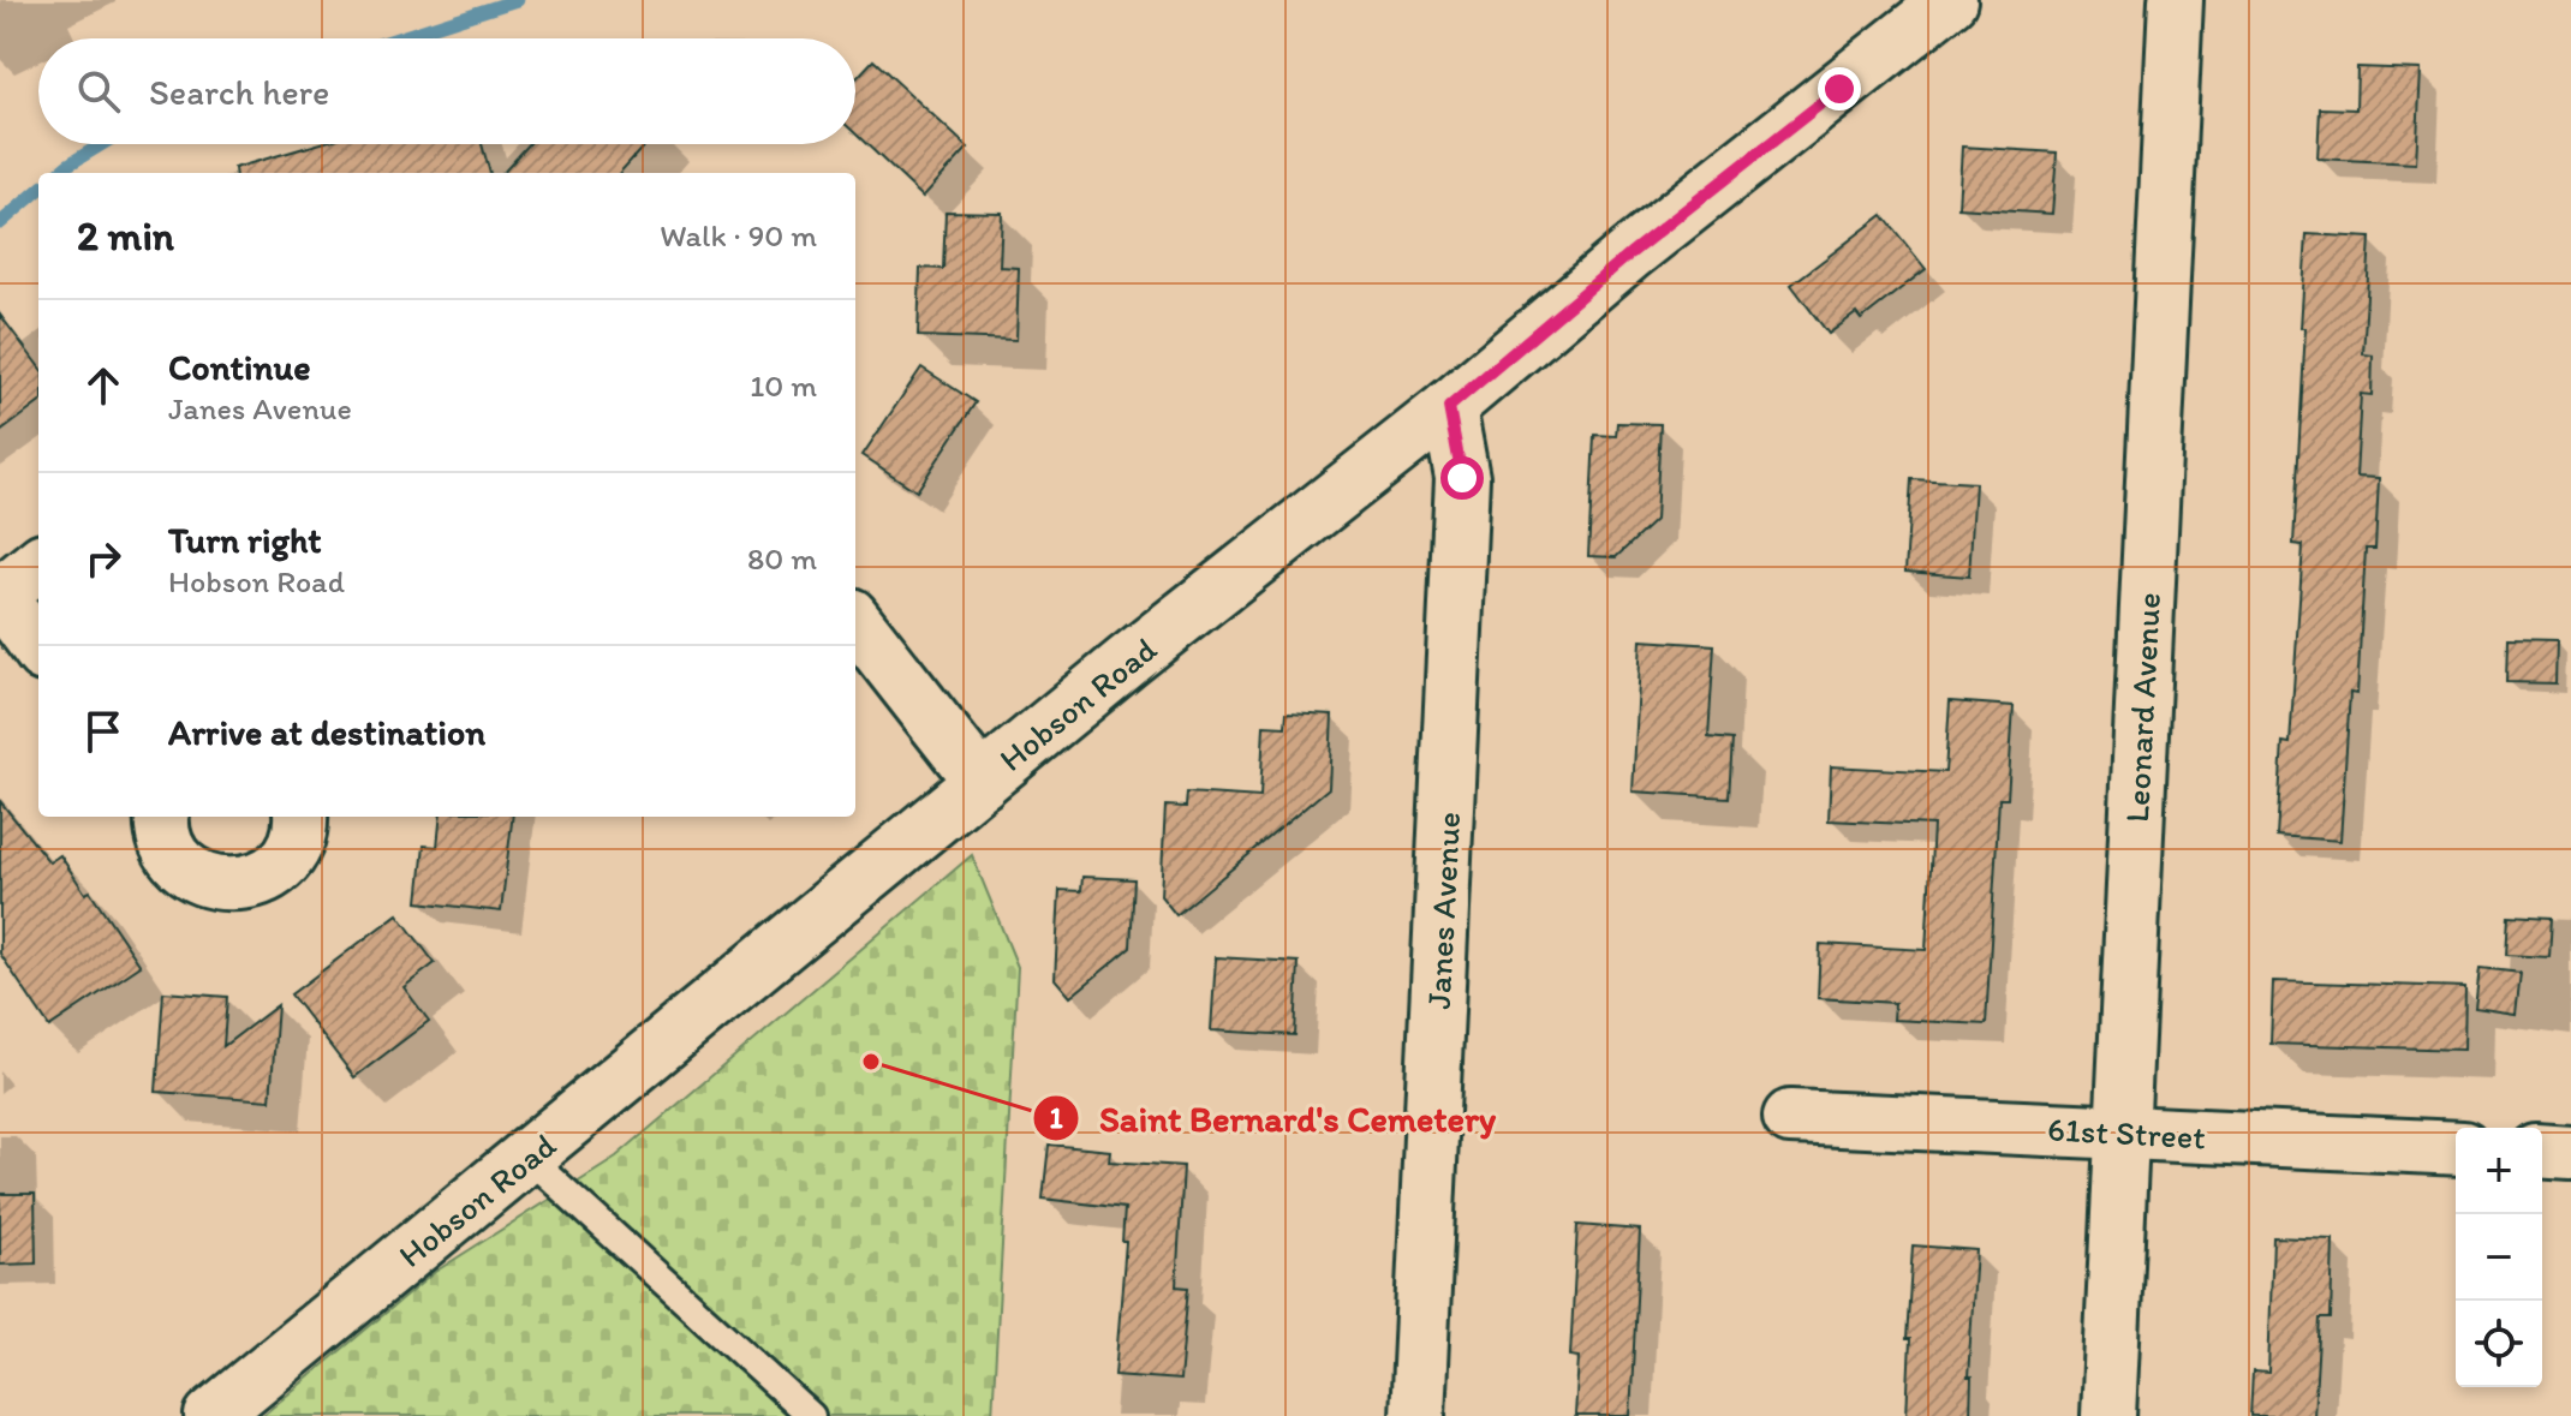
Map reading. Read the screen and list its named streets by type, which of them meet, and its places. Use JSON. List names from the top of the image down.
{
  "streets": {
    "street": [
      "Hobson Road",
      "Leonard Avenue",
      "Janes Avenue",
      "61st Street"
    ]
  },
  "crossings": [
    ["Hobson Road", "Janes Avenue"],
    ["Leonard Avenue", "61st Street"]
  ],
  "places": ["Saint Bernard's Cemetery"],
  "page": {
    "search": "Search here",
    "heading": ["2 min", "Walk · 90 m"],
    "list": [
      ["Continue", "Janes Avenue", "10 m"],
      ["Turn right", "Hobson Road", "80 m"],
      "Arrive at destination"
    ],
    "map_buttons": ["+", "−"]
  }
}
